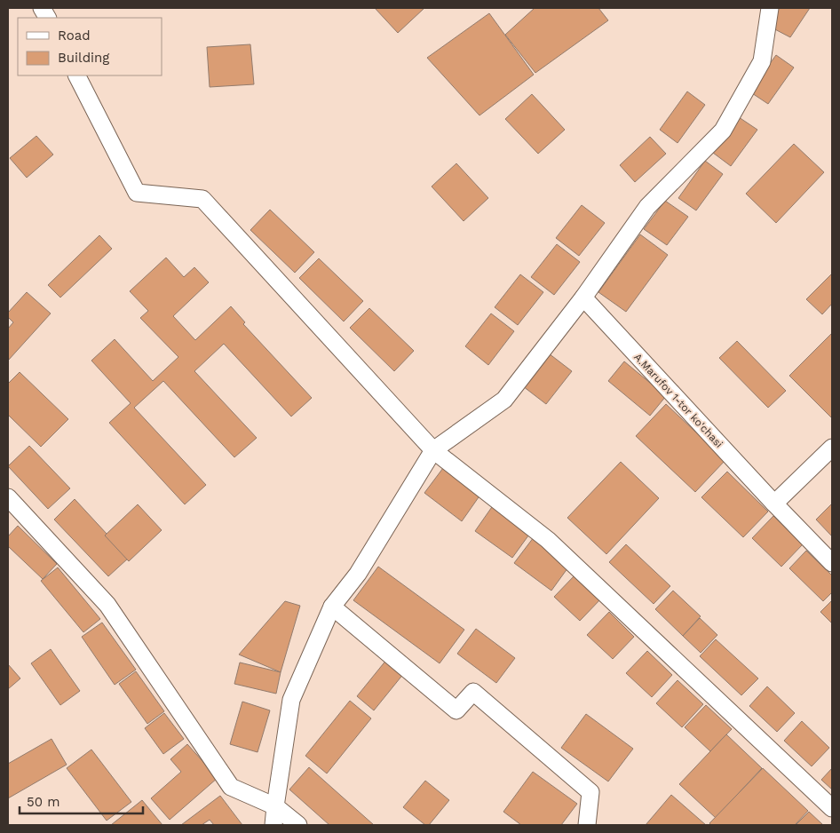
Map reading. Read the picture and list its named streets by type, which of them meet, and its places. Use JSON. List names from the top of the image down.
{
  "streets": {
    "street": ["A.Marufov 1-tor ko'chasi"]
  },
  "legend": ["Road", "Building"],
  "scale_bar": "50 m"
}
